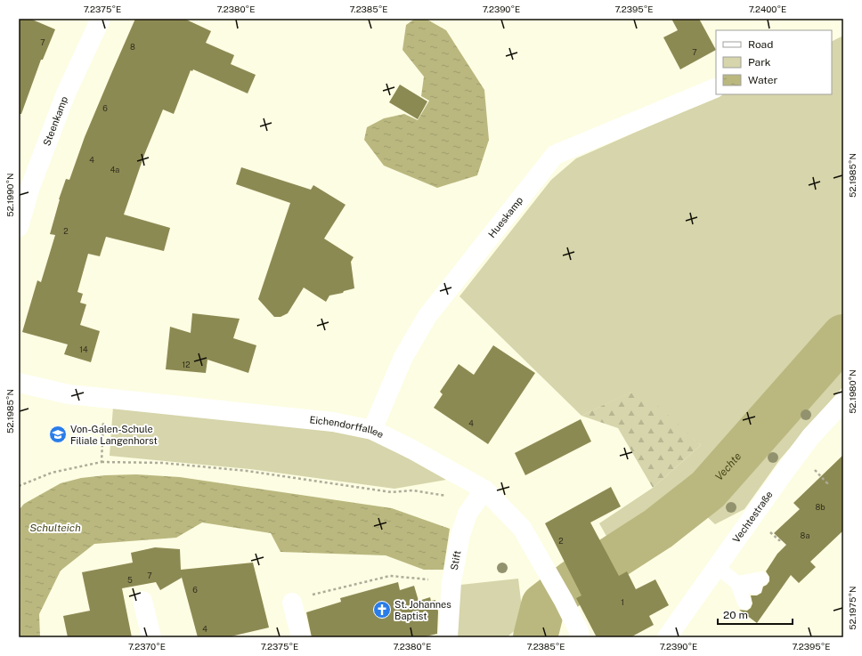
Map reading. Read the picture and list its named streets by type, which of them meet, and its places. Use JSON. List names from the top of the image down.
{
  "streets": {
    "street": [
      "Steenkamp",
      "Hueskamp",
      "Eichendorffallee",
      "Vechtestraße",
      "Stift"
    ]
  },
  "crossings": [
    ["Hueskamp", "Eichendorffallee"],
    ["Eichendorffallee", "Stift"]
  ],
  "water": ["Vechte", "Schulteich"],
  "places": {
    "school or university": ["Von-Galen-Schule Filiale Langenhorst"],
    "church": ["St. Johannes Baptist"]
  },
  "house_numbers": [
    "7",
    "8",
    "7",
    "6",
    "4",
    "4a",
    "2",
    "14",
    "12",
    "4",
    "8b",
    "8a",
    "2",
    "7",
    "5",
    "6",
    "1",
    "4"
  ],
  "legend": ["Road", "Park", "Water"],
  "scale_bar": "20 m",
  "coordinates": [
    "7.2375°E",
    "7.2380°E",
    "7.2385°E",
    "7.2390°E",
    "7.2395°E",
    "7.2400°E",
    "52.1985°N",
    "52.1990°N",
    "52.1980°N",
    "52.1975°N",
    "7.2370°E"
  ]
}
